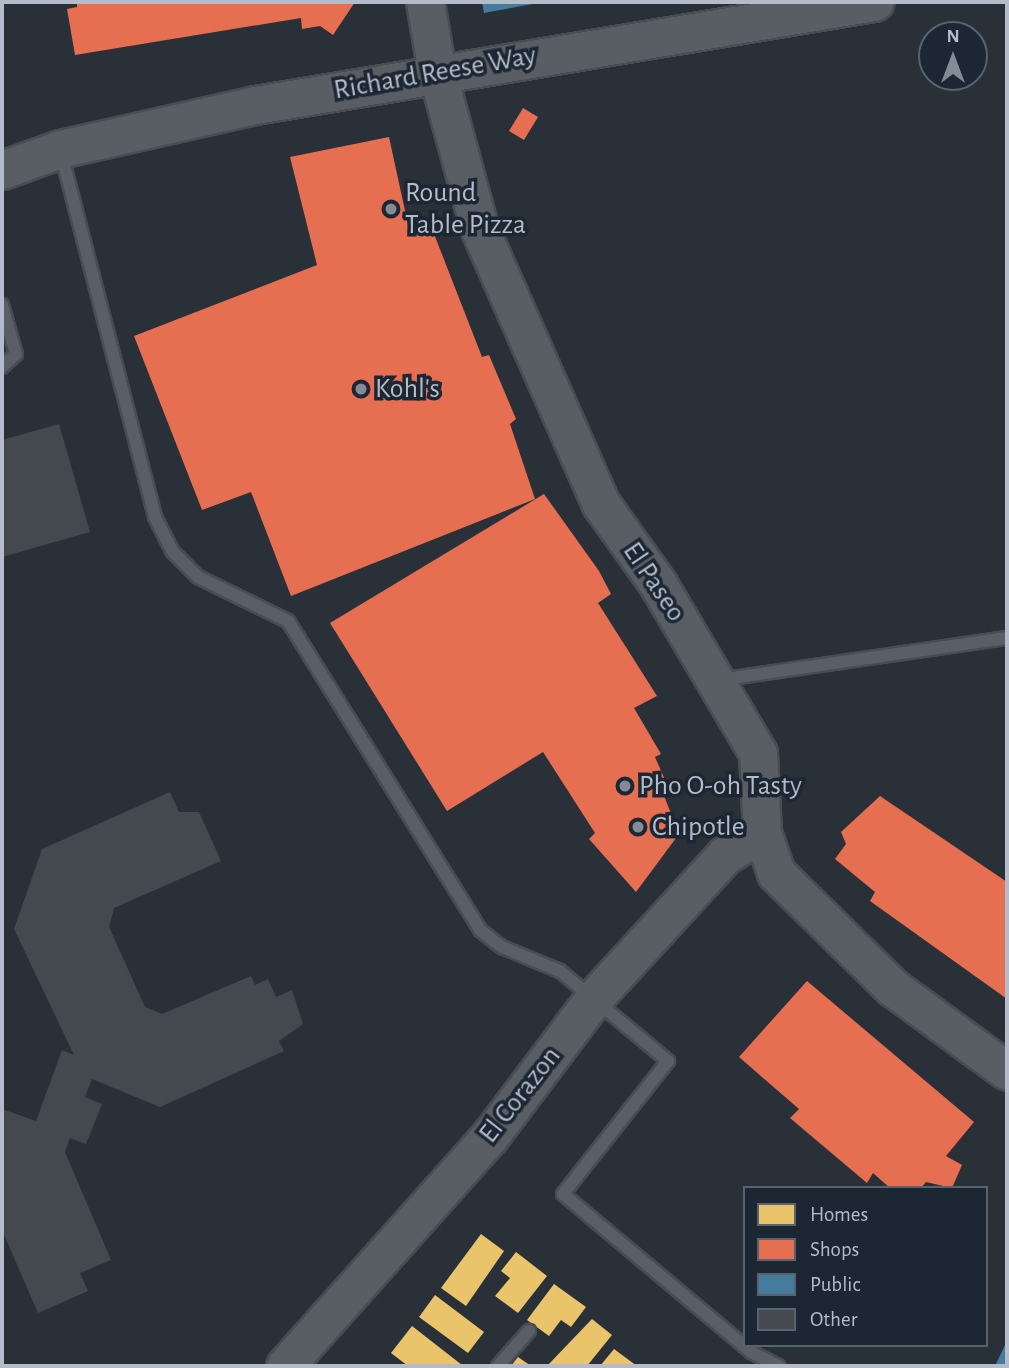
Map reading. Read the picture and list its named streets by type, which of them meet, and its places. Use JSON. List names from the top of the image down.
{
  "streets": {
    "street": ["Richard Reese Way", "El Paseo", "El Corazon"]
  },
  "crossings": [
    ["Richard Reese Way", "El Paseo"],
    ["El Paseo", "El Corazon"]
  ],
  "places": [
    "Round Table Pizza",
    "Kohl's",
    "Pho O-oh Tasty",
    "Chipotle"
  ],
  "legend": [
    "Homes",
    "Shops",
    "Public",
    "Other"
  ],
  "north": "top"
}
